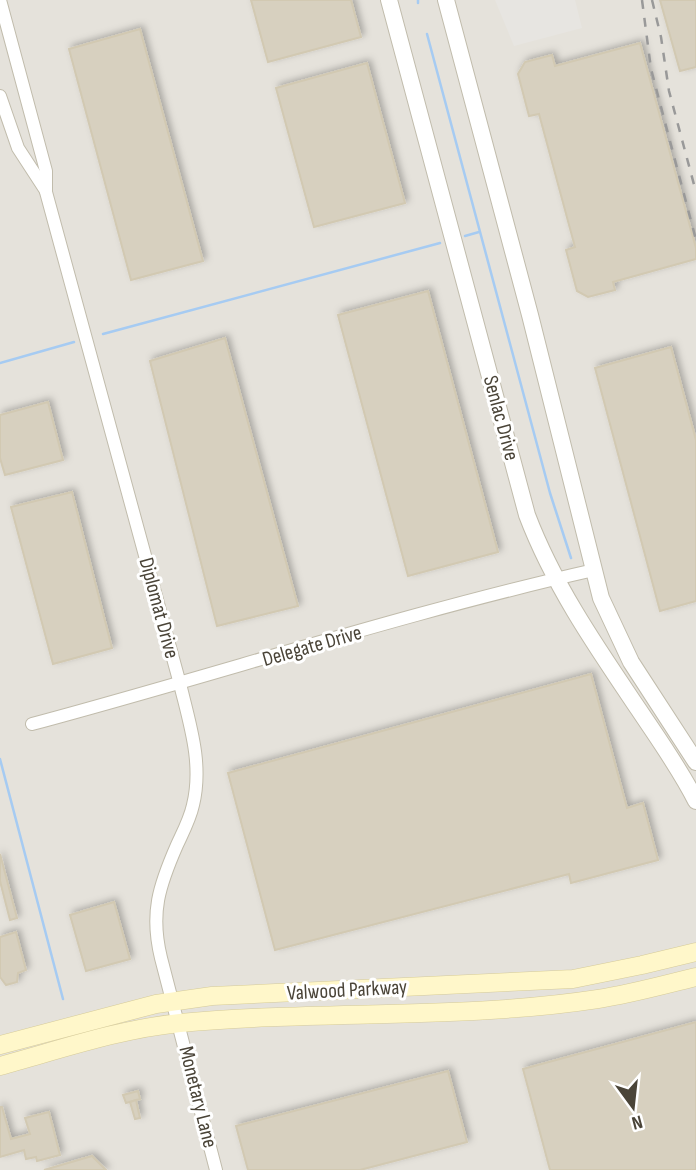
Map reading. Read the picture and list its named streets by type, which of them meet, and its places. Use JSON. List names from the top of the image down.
{
  "streets": {
    "main road": ["Valwood Parkway"],
    "street": [
      "Senlac Drive",
      "Diplomat Drive",
      "Delegate Drive",
      "Monetary Lane"
    ]
  },
  "crossings": [
    ["Senlac Drive", "Delegate Drive"],
    ["Diplomat Drive", "Delegate Drive"],
    ["Diplomat Drive", "Valwood Parkway"],
    ["Diplomat Drive", "Monetary Lane"],
    ["Valwood Parkway", "Monetary Lane"]
  ],
  "north": "bottom"
}
